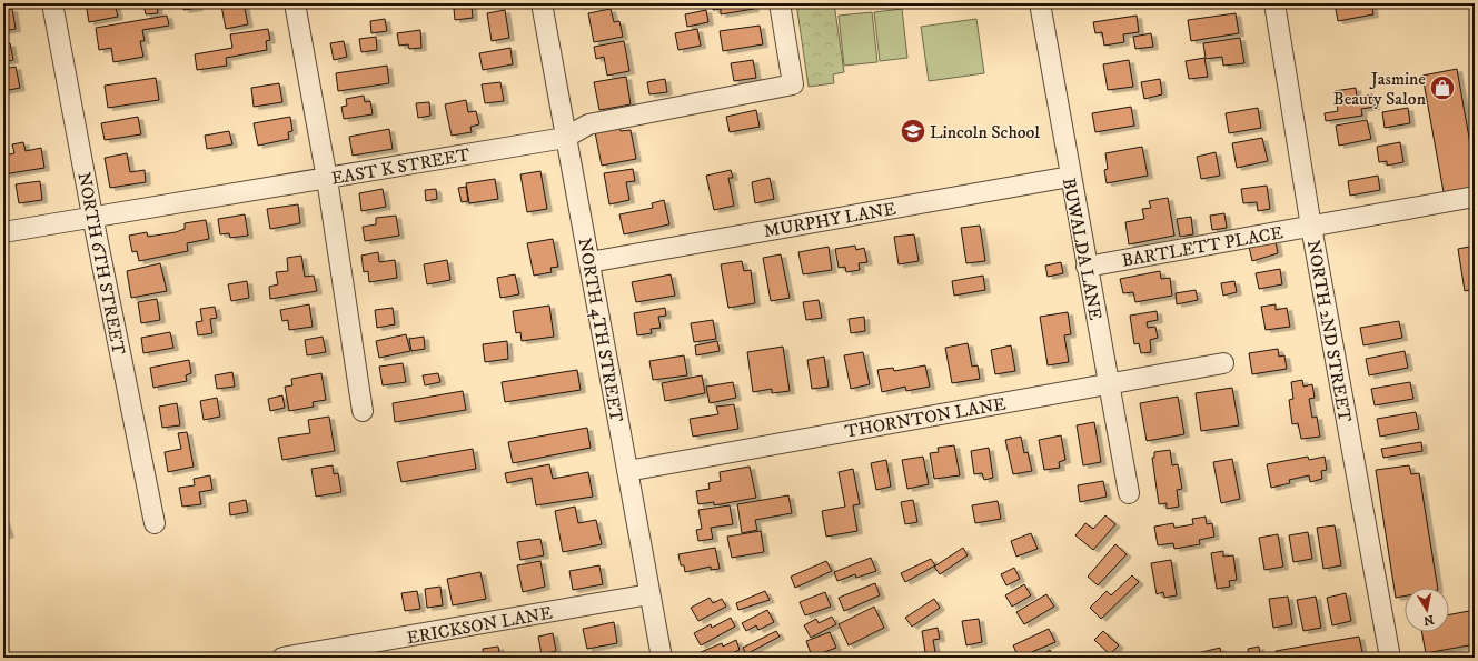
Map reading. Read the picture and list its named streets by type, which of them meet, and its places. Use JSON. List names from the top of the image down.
{
  "streets": {
    "street": [
      "EAST K STREET",
      "MURPHY LANE",
      "BARTLETT PLACE",
      "BUWALDA LANE",
      "NORTH 6TH STREET",
      "NORTH 4TH STREET",
      "NORTH 2ND STREET",
      "THORNTON LANE",
      "ERICKSON LANE"
    ]
  },
  "crossings": [
    ["EAST K STREET", "NORTH 6TH STREET"],
    ["EAST K STREET", "NORTH 4TH STREET"],
    ["MURPHY LANE", "BUWALDA LANE"],
    ["MURPHY LANE", "NORTH 4TH STREET"],
    ["BARTLETT PLACE", "BUWALDA LANE"],
    ["BARTLETT PLACE", "NORTH 2ND STREET"],
    ["BUWALDA LANE", "THORNTON LANE"],
    ["NORTH 4TH STREET", "THORNTON LANE"],
    ["NORTH 4TH STREET", "ERICKSON LANE"]
  ],
  "places": {
    "shop": ["Jasmine Beauty Salon"],
    "school or university": ["Lincoln School"]
  },
  "north": "bottom"
}
